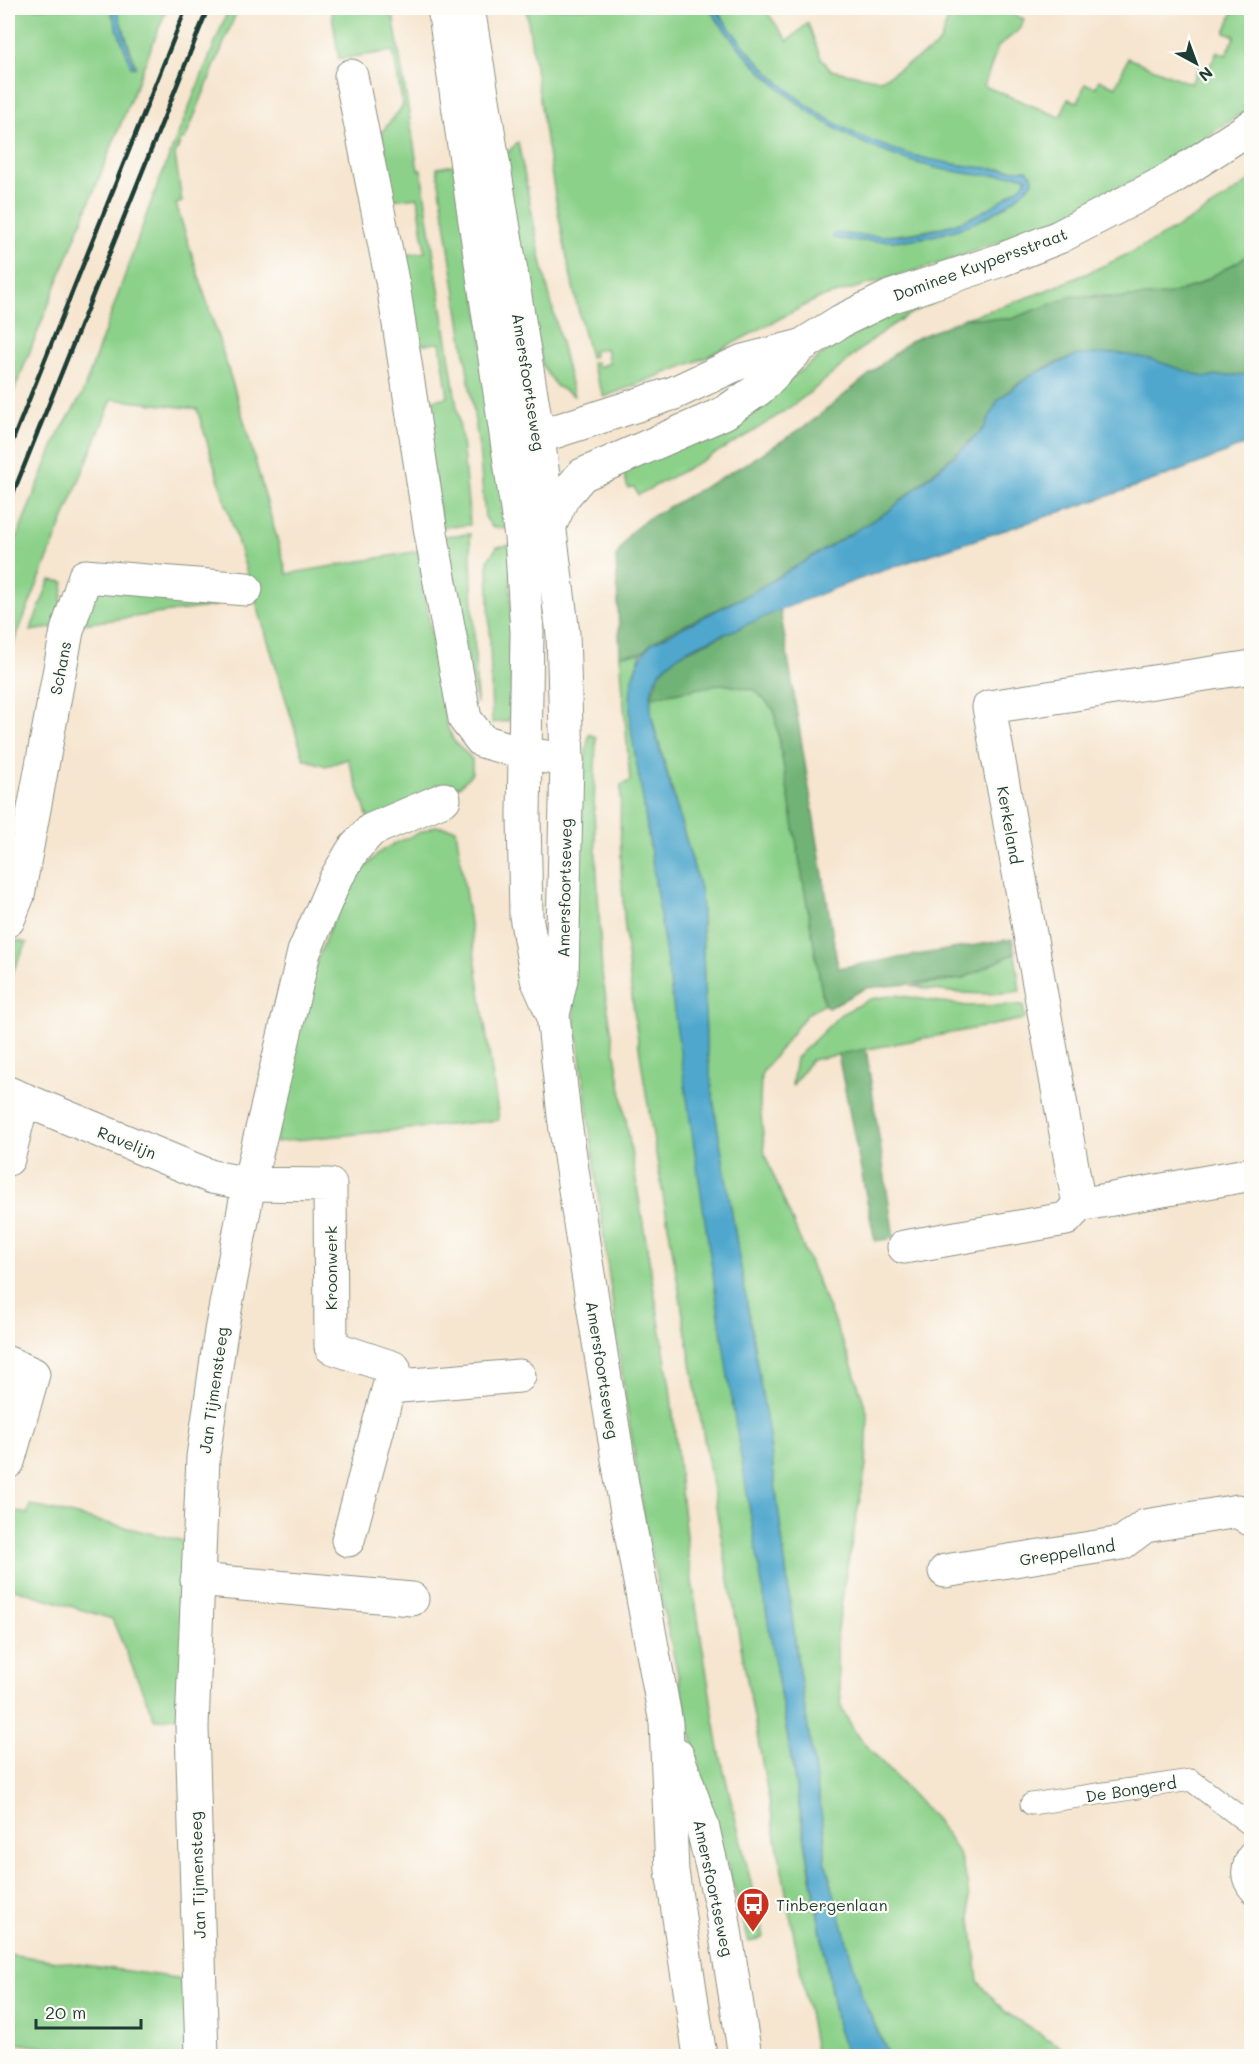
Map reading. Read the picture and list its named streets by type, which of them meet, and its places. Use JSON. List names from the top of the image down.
{
  "streets": {
    "street": [
      "Dominee Kuypersstraat",
      "Amersfoortseweg",
      "Schans",
      "Kerkeland",
      "Ravelijn",
      "Kroonwerk",
      "Jan Tijmensteeg",
      "Greppelland"
    ],
    "lane": ["De Bongerd"]
  },
  "crossings": [
    ["Dominee Kuypersstraat", "Amersfoortseweg"],
    ["Ravelijn", "Kroonwerk"],
    ["Ravelijn", "Jan Tijmensteeg"],
    ["Kroonwerk", "Jan Tijmensteeg"]
  ],
  "places": {
    "bus stop": ["Tinbergenlaan"]
  },
  "scale_bar": "20 m",
  "north": "bottom right"
}
